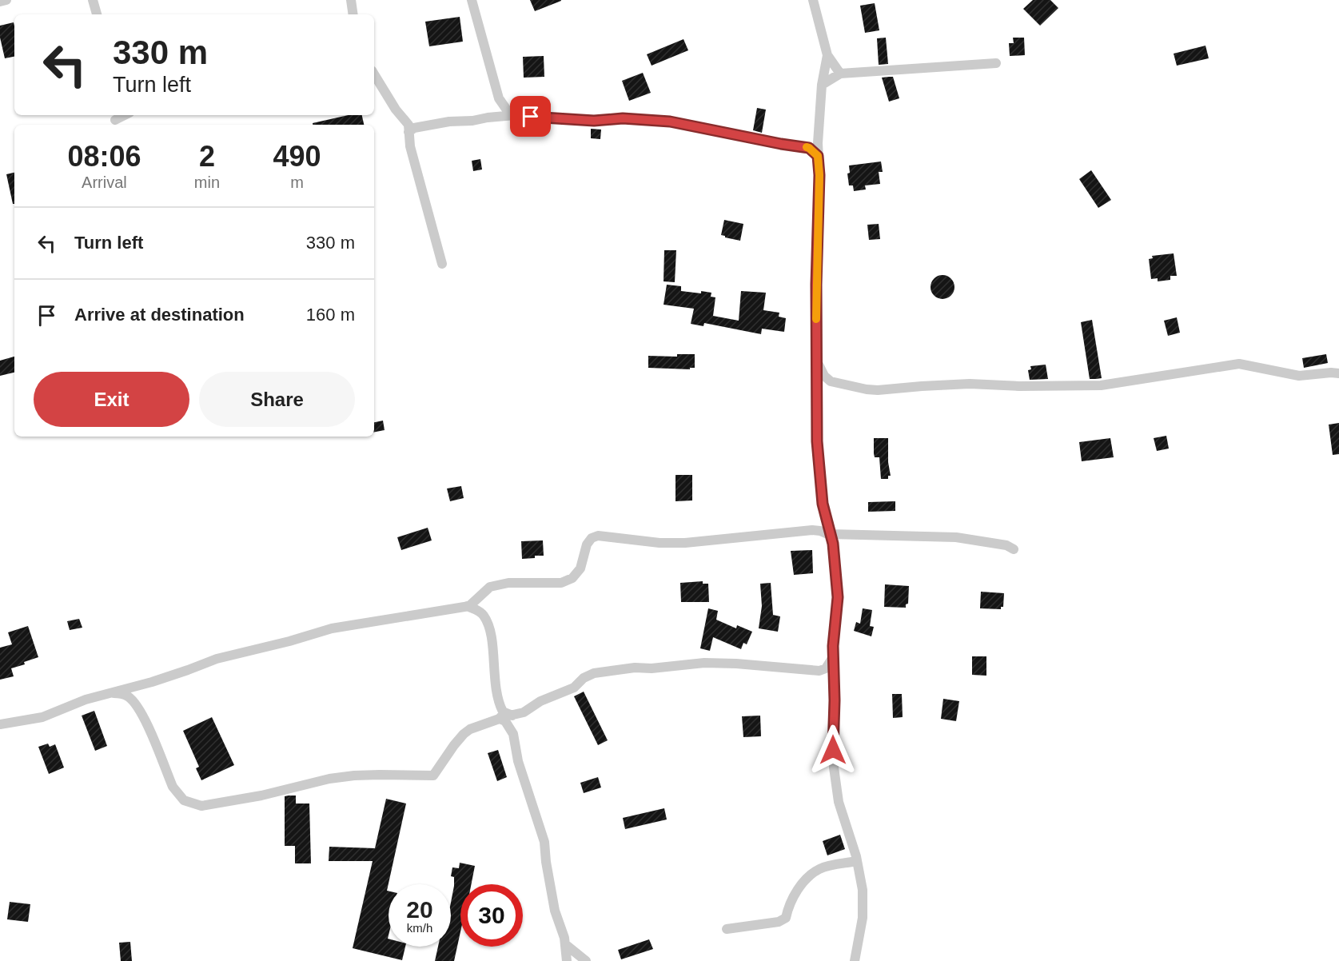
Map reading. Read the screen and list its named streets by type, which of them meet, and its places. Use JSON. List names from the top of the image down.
{
  "page": {
    "turn": ["330 m", "Turn left"],
    "eta": [
      "08:06",
      "Arrival",
      "2",
      "min",
      "490",
      "m"
    ],
    "list": [
      {
        "name": "Turn left",
        "value": "330 m"
      },
      {
        "name": "Arrive at destination",
        "value": "160 m"
      }
    ],
    "buttons": ["Exit", "Share"],
    "speed": "20 km/h",
    "limit": "30"
  }
}
